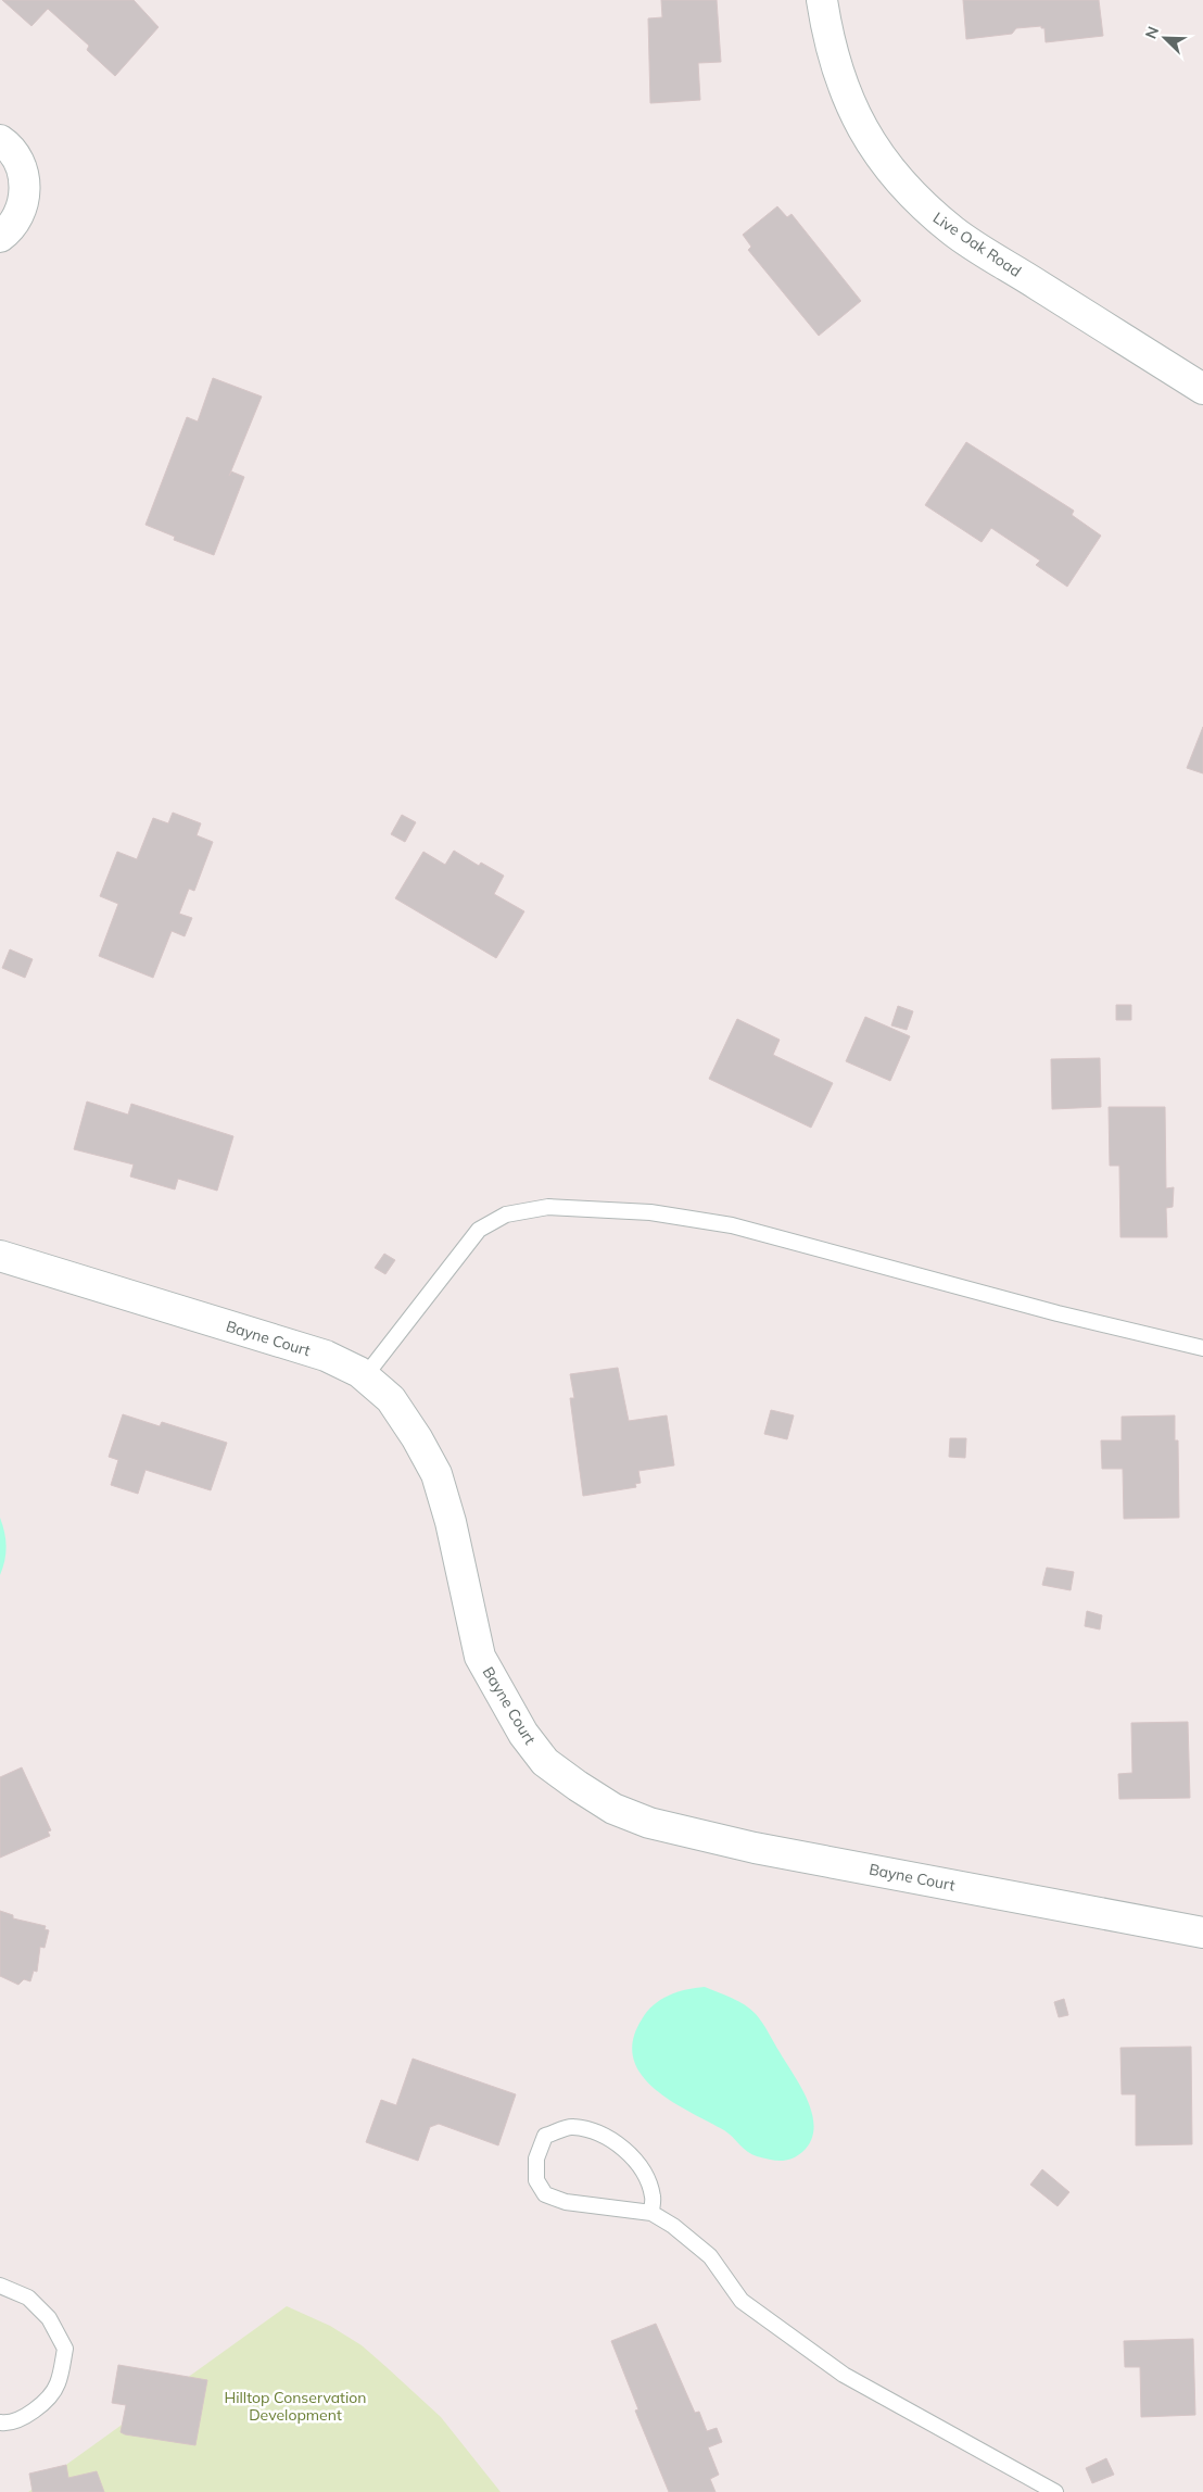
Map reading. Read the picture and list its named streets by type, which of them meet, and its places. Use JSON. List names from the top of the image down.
{
  "streets": {
    "street": ["Live Oak Road", "Bayne Court"]
  },
  "parks": ["Hilltop Conservation Development"],
  "north": "top left"
}
